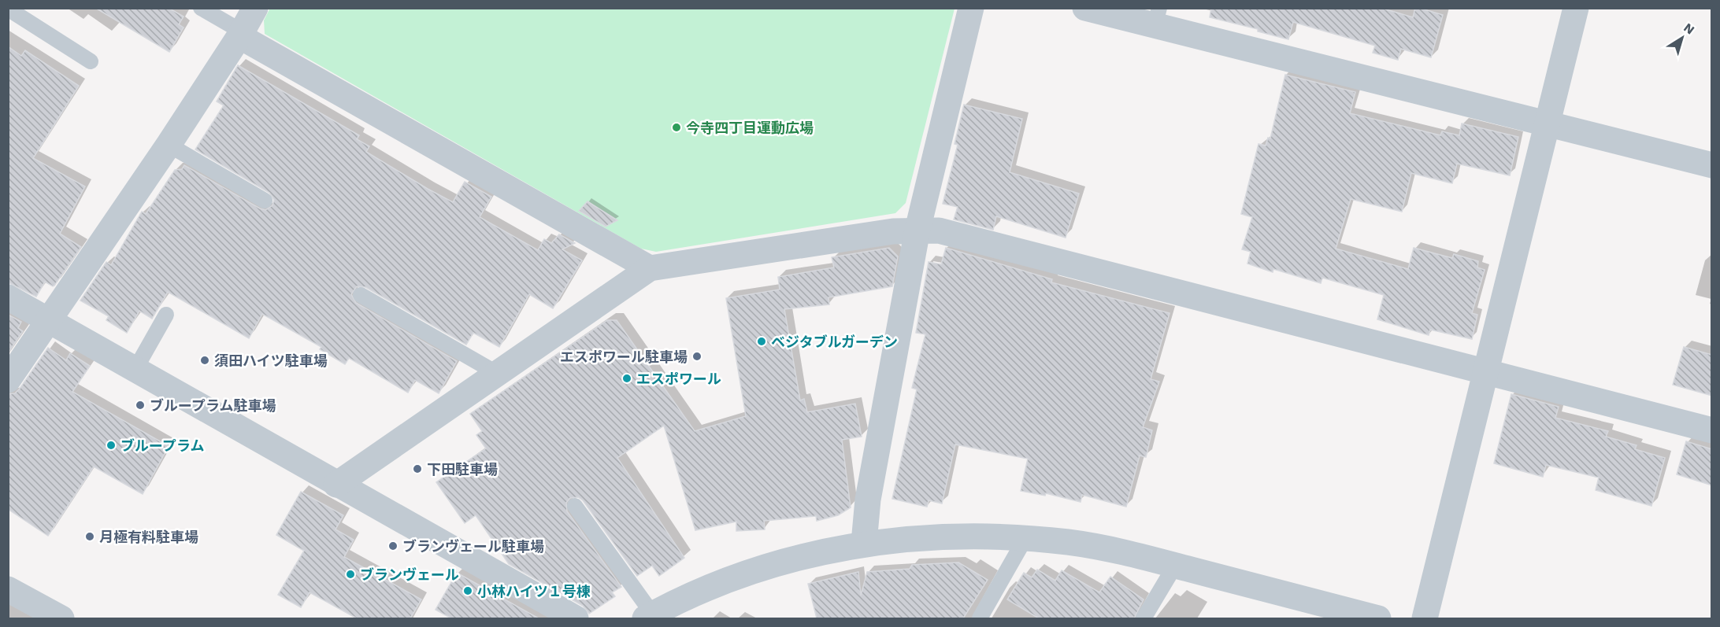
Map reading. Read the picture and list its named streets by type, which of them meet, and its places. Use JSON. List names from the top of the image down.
{
  "places": [
    "今寺四丁目運動広場",
    "ベジタブルガーデン",
    "エスポワール駐車場",
    "須田ハイツ駐車場",
    "エスポワール",
    "ブループラム駐車場",
    "ブループラム",
    "下田駐車場",
    "月極有料駐車場",
    "ブランヴェール駐車場",
    "ブランヴェール",
    "小林ハイツ１号棟"
  ],
  "north": "top right"
}
